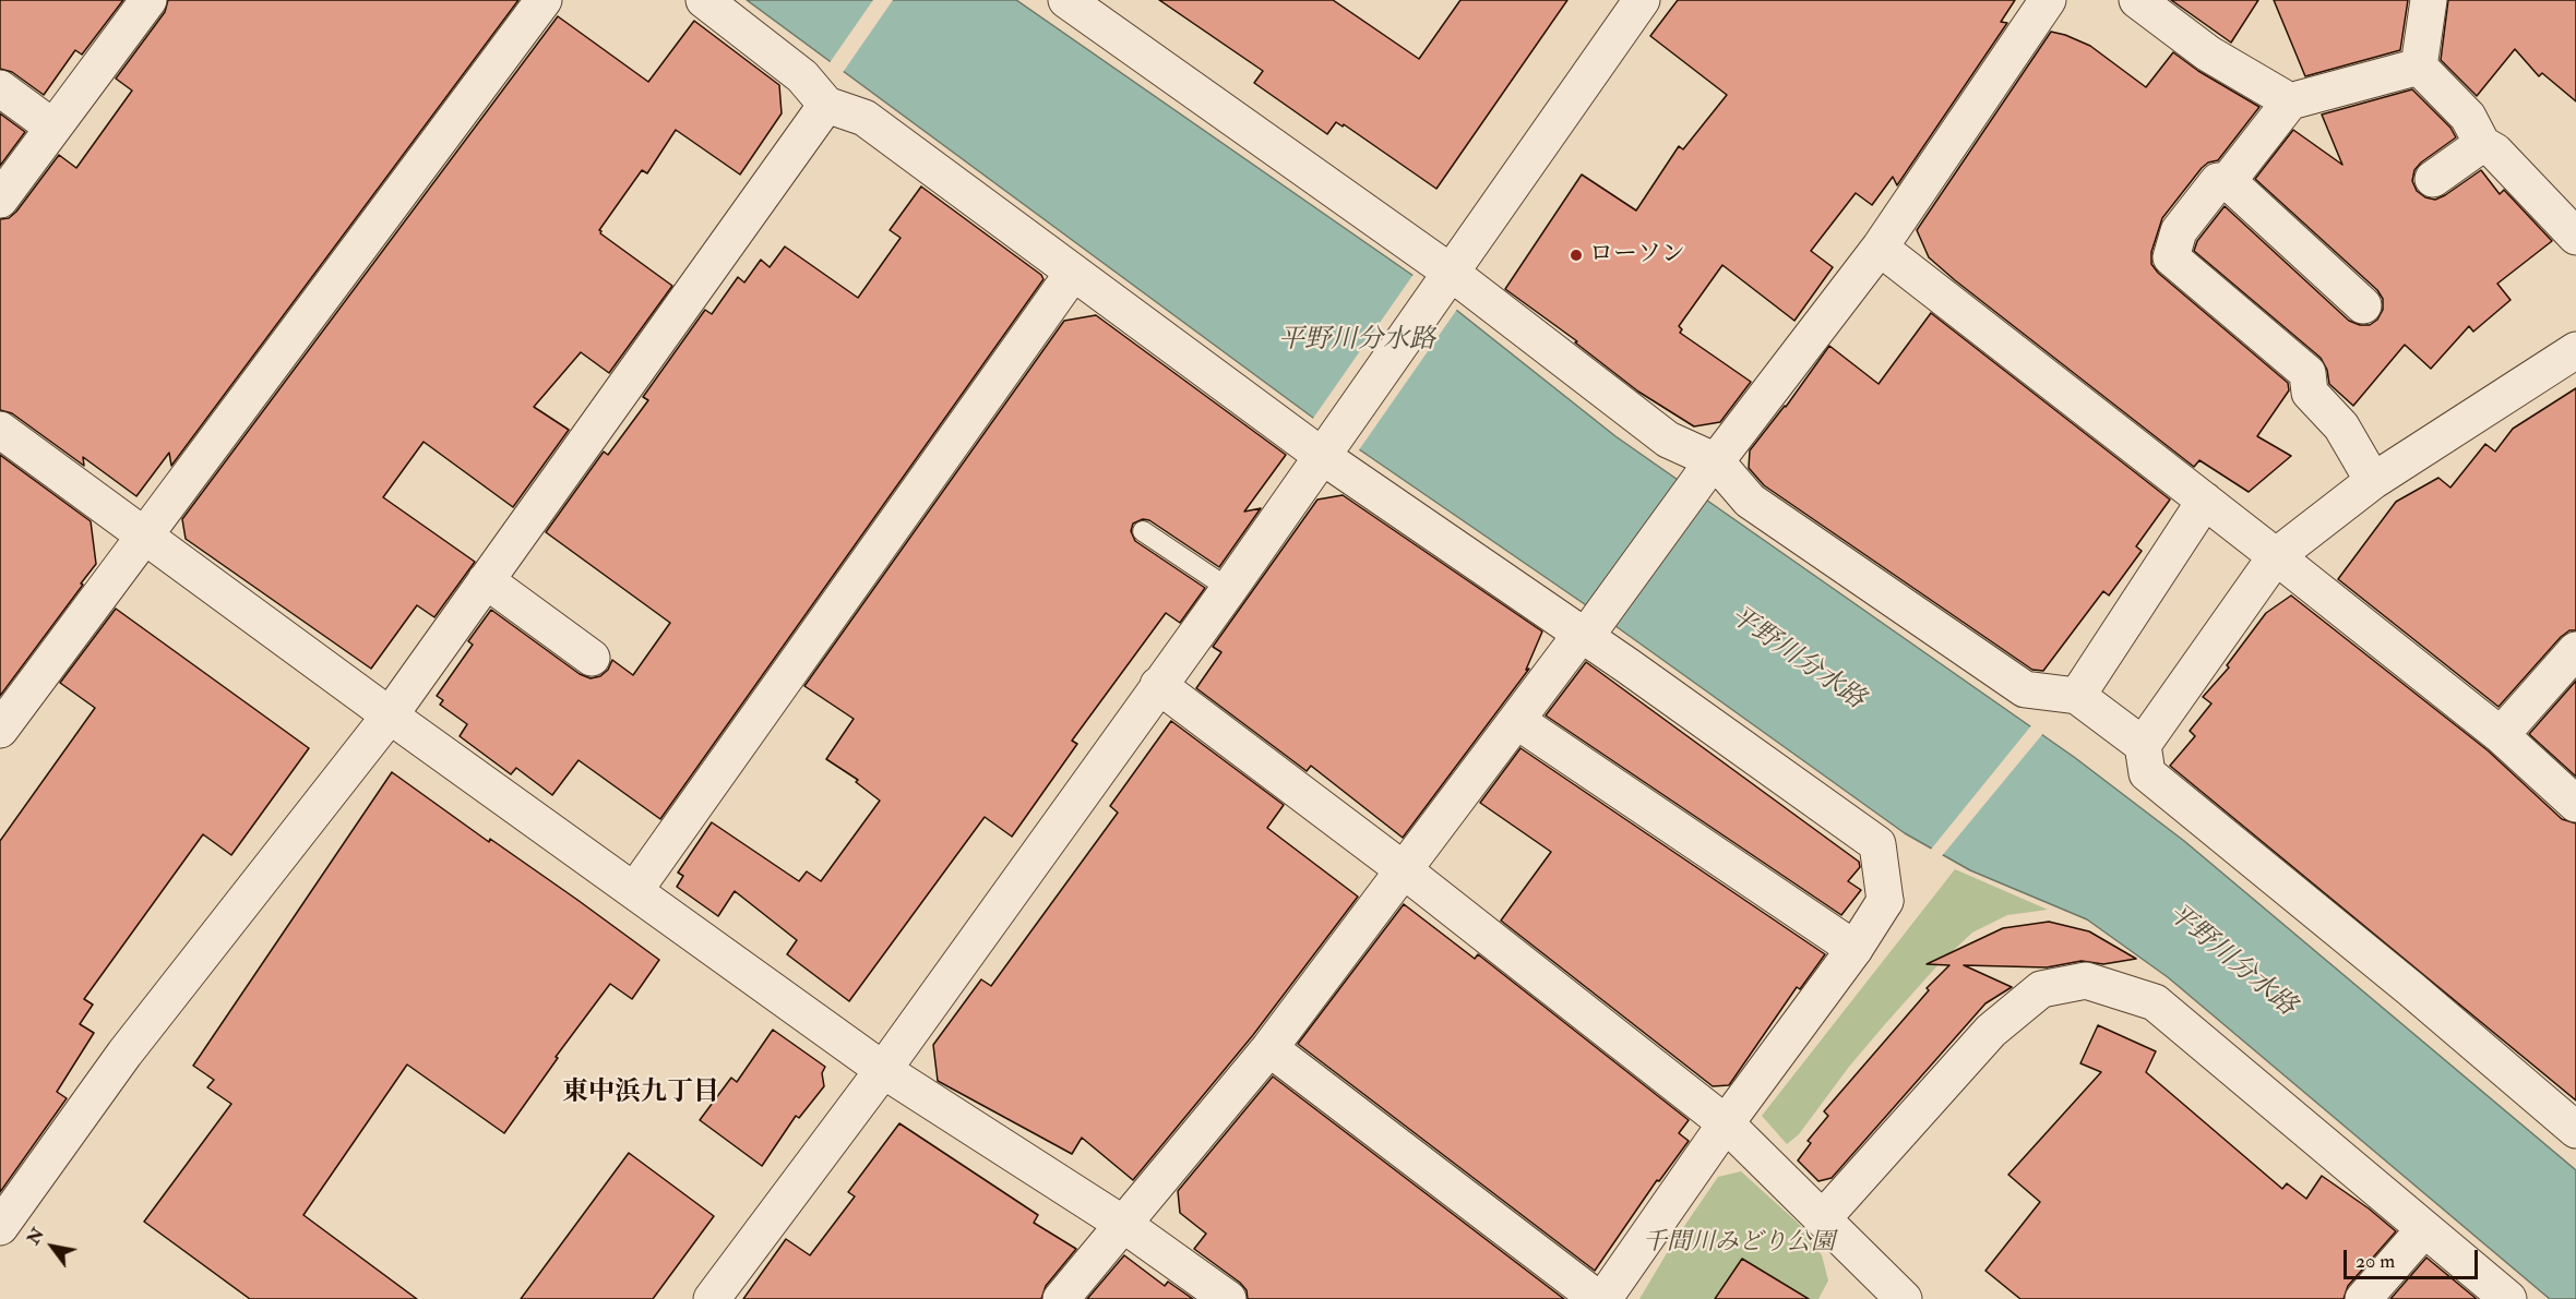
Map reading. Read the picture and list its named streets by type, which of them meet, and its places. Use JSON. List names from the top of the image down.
{
  "districts": ["東中浜九丁目"],
  "water": ["平野川分水路"],
  "parks": ["千間川みどり公園"],
  "places": ["ローソン"],
  "scale_bar": "20 m",
  "north": "top left"
}
